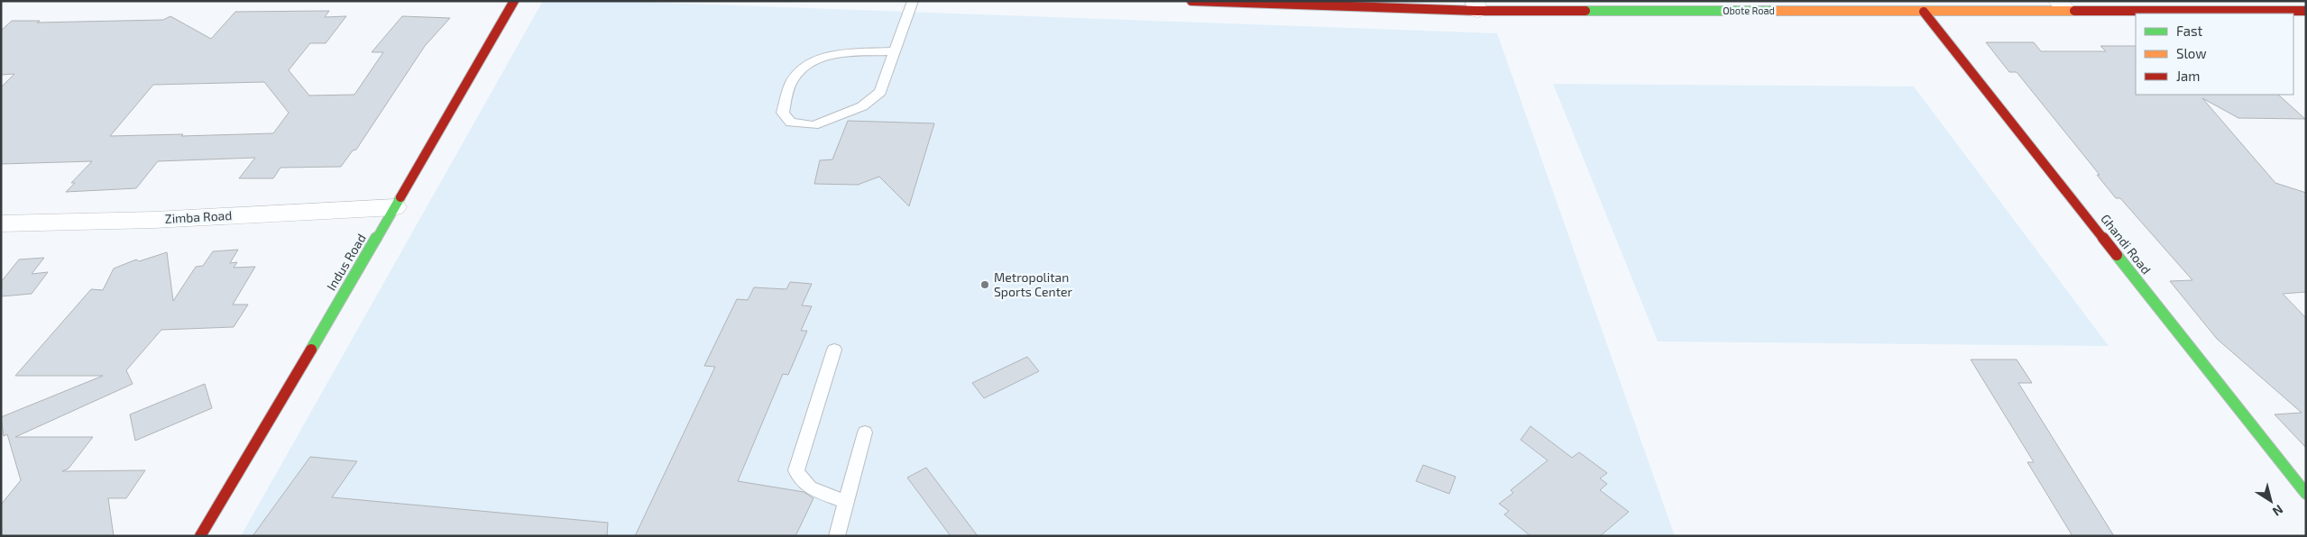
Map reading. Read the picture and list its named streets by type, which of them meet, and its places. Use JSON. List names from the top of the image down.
{
  "streets": {
    "street": [
      "Obote Road",
      "Zimba Road",
      "Ghandi Road",
      "Indus Road"
    ]
  },
  "crossings": [
    ["Obote Road", "Ghandi Road"],
    ["Zimba Road", "Indus Road"]
  ],
  "places": ["Metropolitan Sports Center"],
  "legend": ["Fast", "Slow", "Jam"],
  "north": "bottom right"
}
